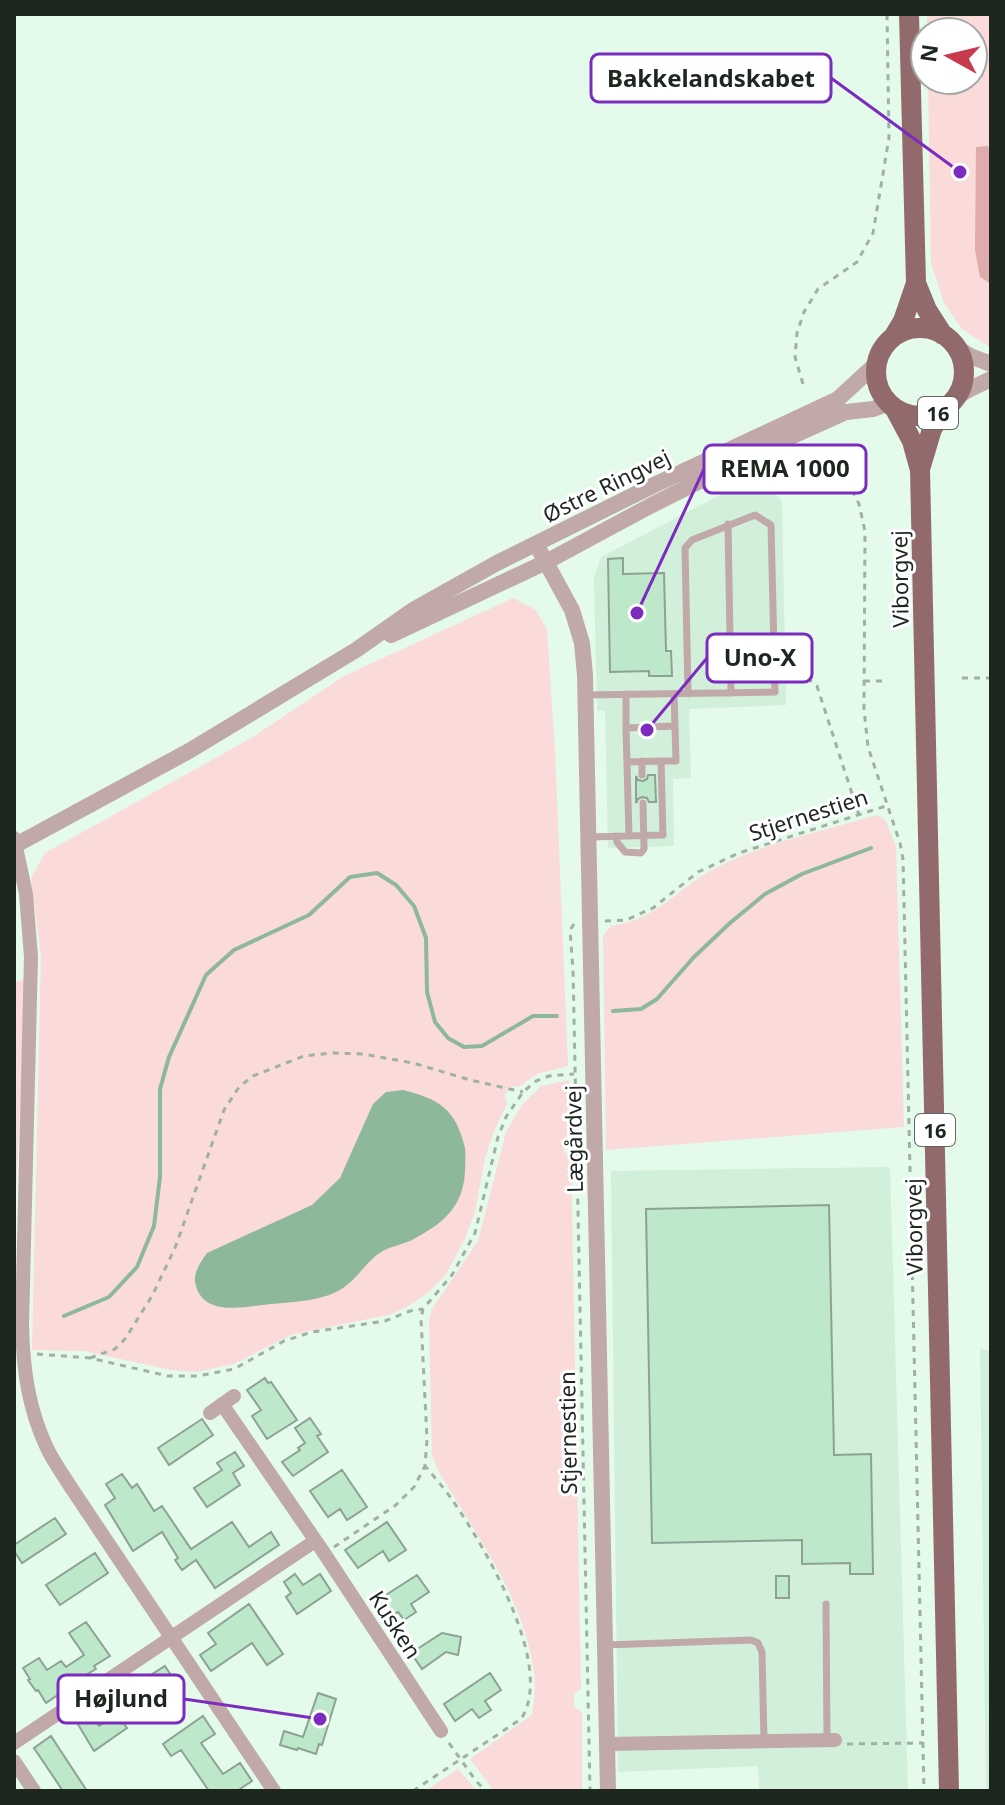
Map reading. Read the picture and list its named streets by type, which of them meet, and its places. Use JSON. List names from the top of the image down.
{
  "streets": {
    "main road": ["16", "Viborgvej"],
    "street": ["Østre Ringvej", "Lægårdvej", "Kusken"],
    "path": ["Stjernestien"]
  },
  "crossings": [
    ["16", "Østre Ringvej"],
    ["16", "Viborgvej"],
    ["Østre Ringvej", "Viborgvej"],
    ["Østre Ringvej", "Lægårdvej"],
    ["Stjernestien", "Lægårdvej"]
  ],
  "places": [
    "Bakkelandskabet",
    "REMA 1000",
    "Uno-X",
    "Højlund"
  ],
  "north": "left"
}
